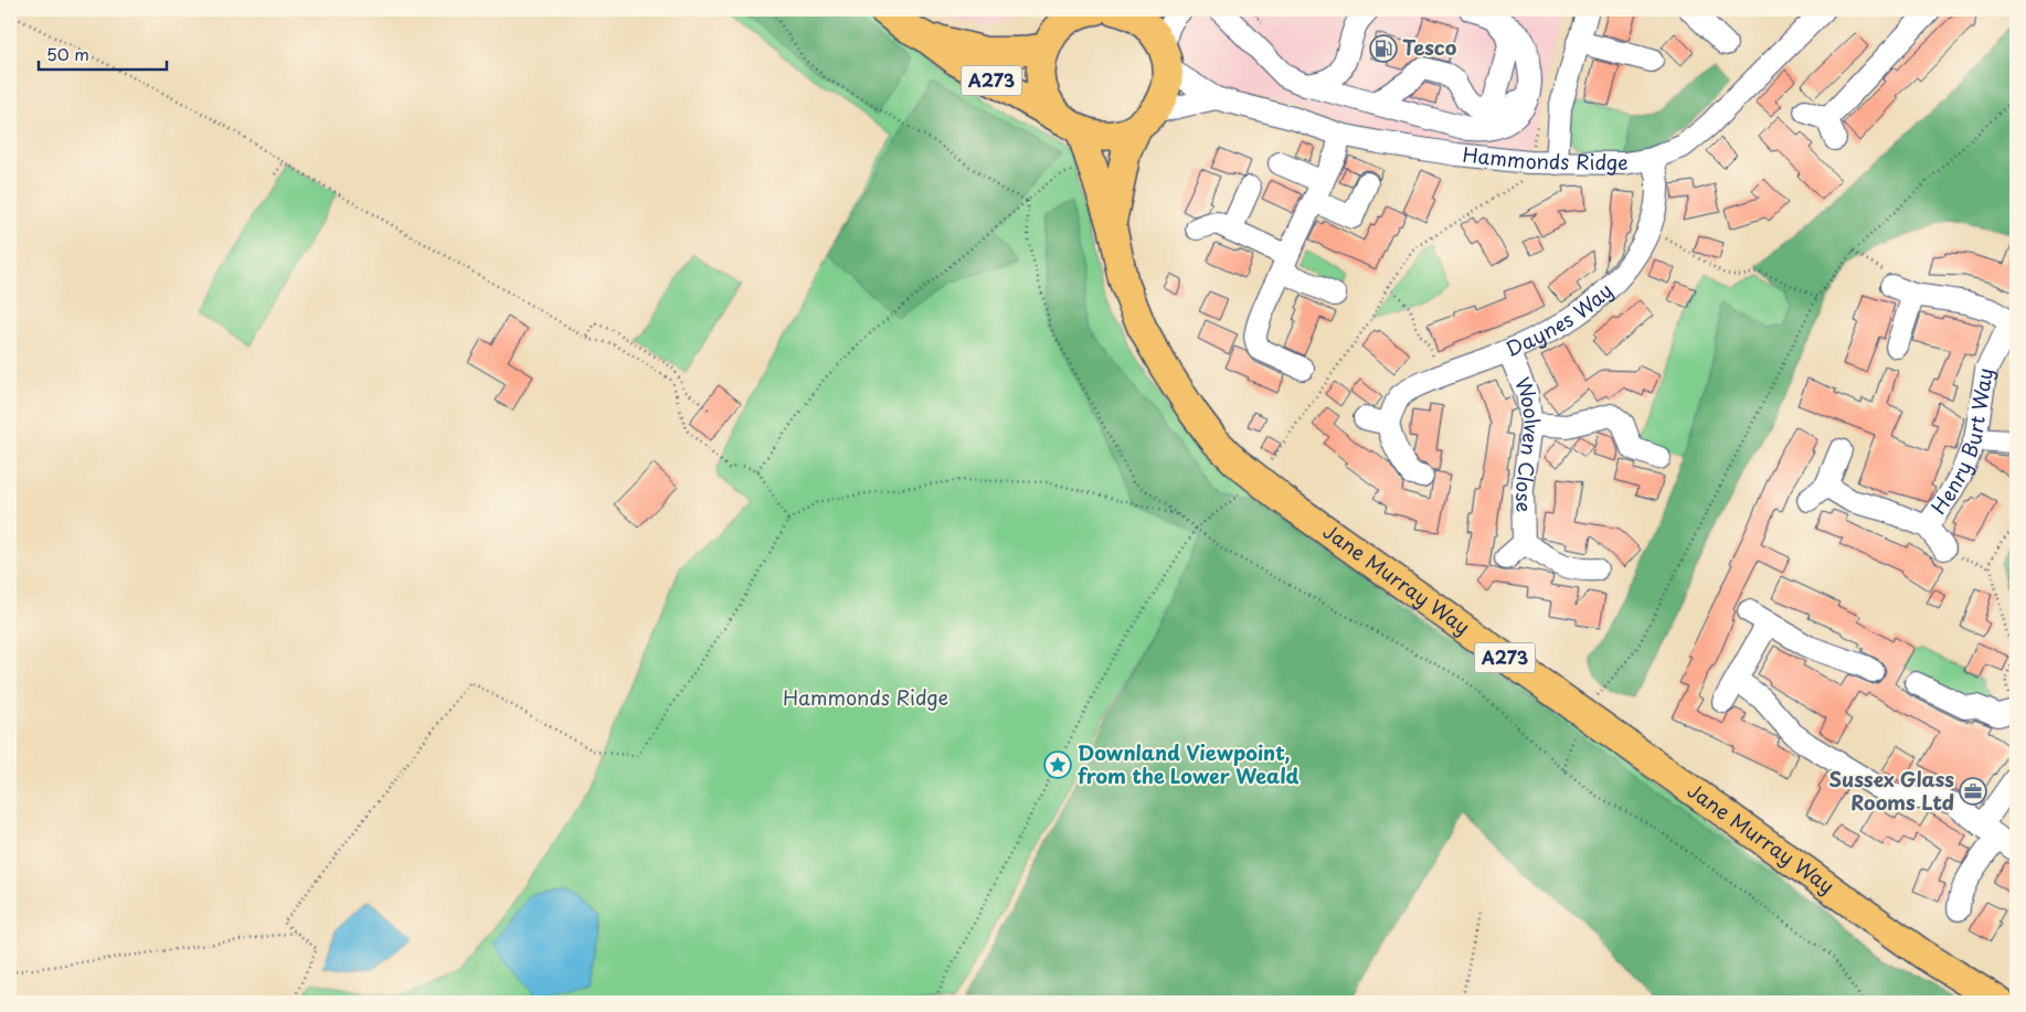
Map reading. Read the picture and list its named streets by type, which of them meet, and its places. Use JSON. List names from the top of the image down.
{
  "streets": {
    "main road": ["A273", "Jane Murray Way"],
    "street": [
      "Hammonds Ridge",
      "Daynes Way",
      "Henry Burt Way",
      "Woolven Close"
    ]
  },
  "crossings": [
    ["A273", "Jane Murray Way"],
    ["Hammonds Ridge", "Daynes Way"],
    ["Hammonds Ridge", "Jane Murray Way"],
    ["Daynes Way", "Woolven Close"]
  ],
  "parks": ["Hammonds Ridge"],
  "places": {
    "fuel station": ["Tesco"],
    "place": ["Downland Viewpoint, from the Lower Weald"],
    "office": ["Sussex Glass Rooms Ltd"]
  },
  "scale_bar": "50 m"
}
